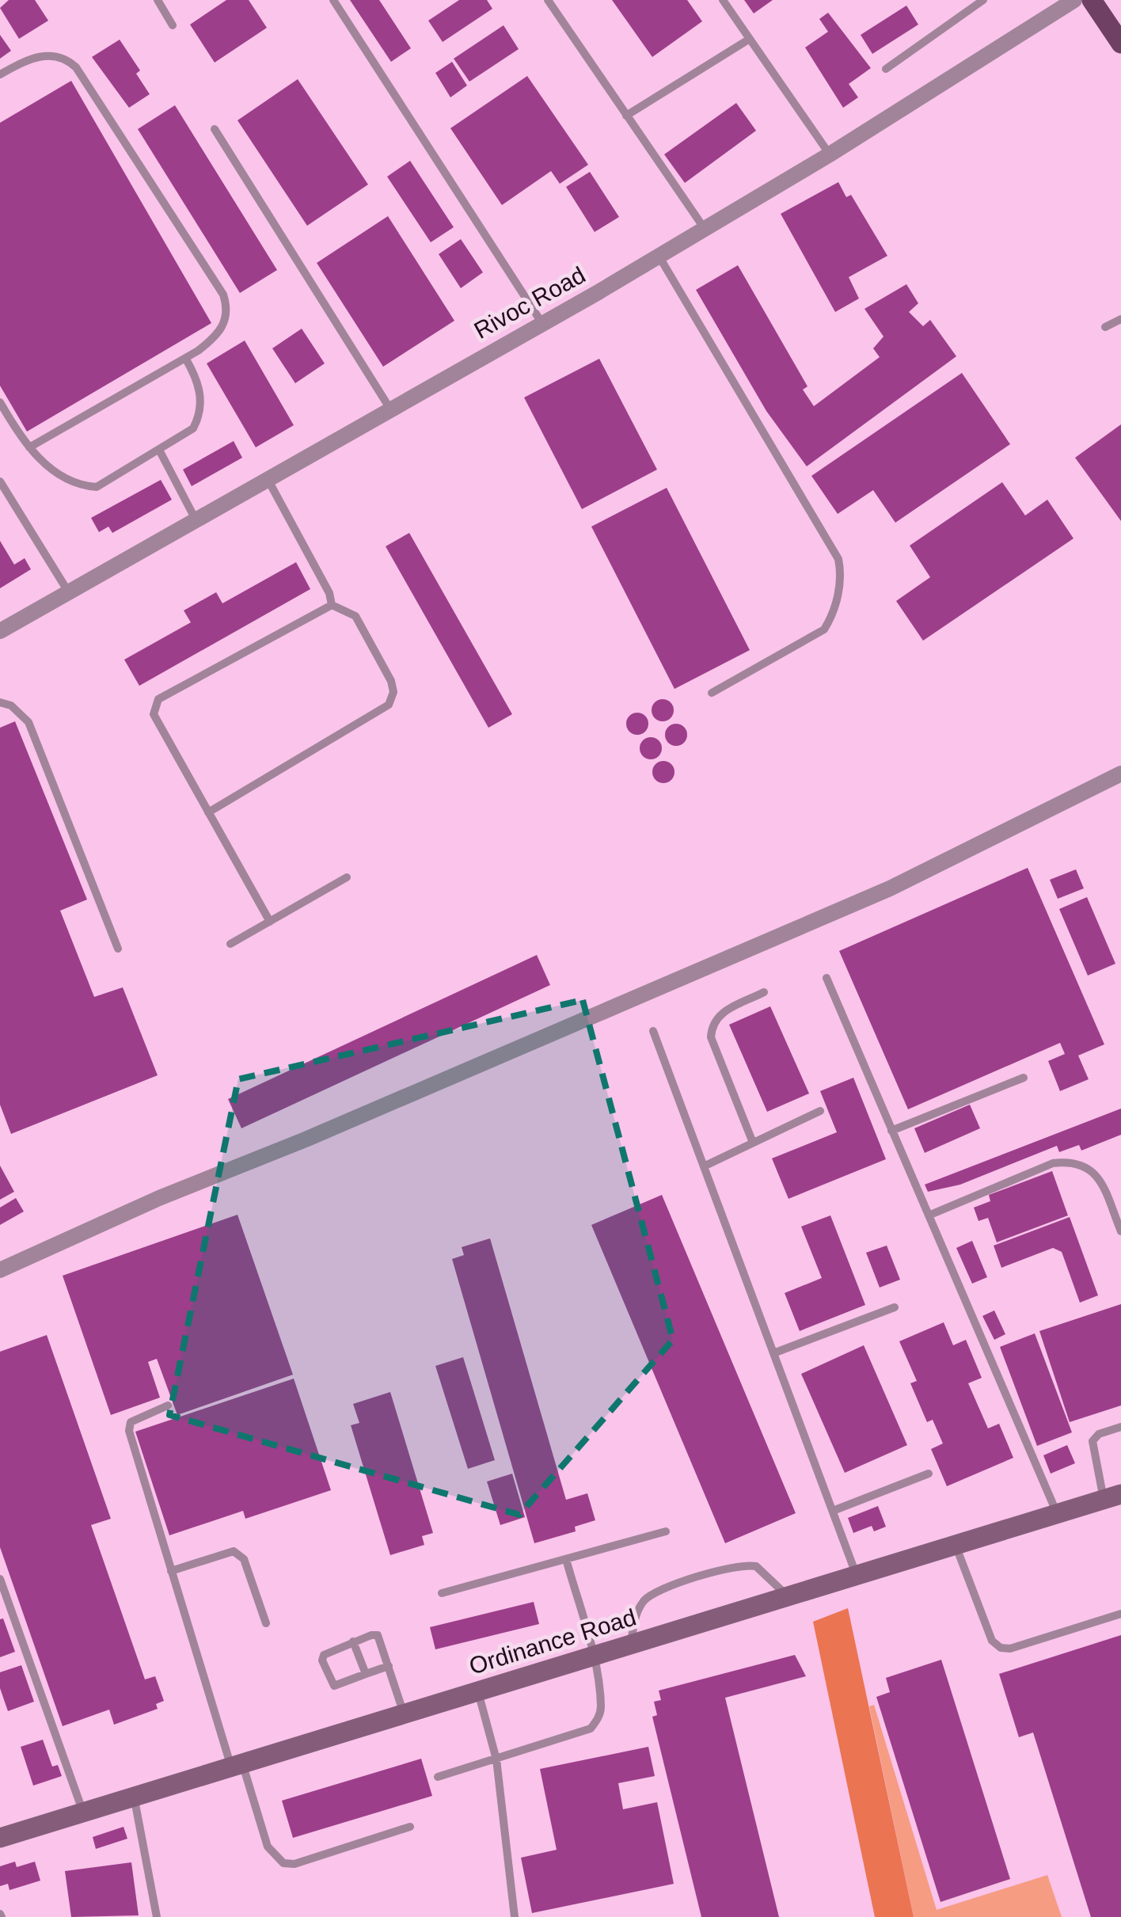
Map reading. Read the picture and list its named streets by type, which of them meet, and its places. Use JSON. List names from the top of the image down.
{
  "streets": {
    "street": ["Rivoc Road", "Ordinance Road"]
  }
}
